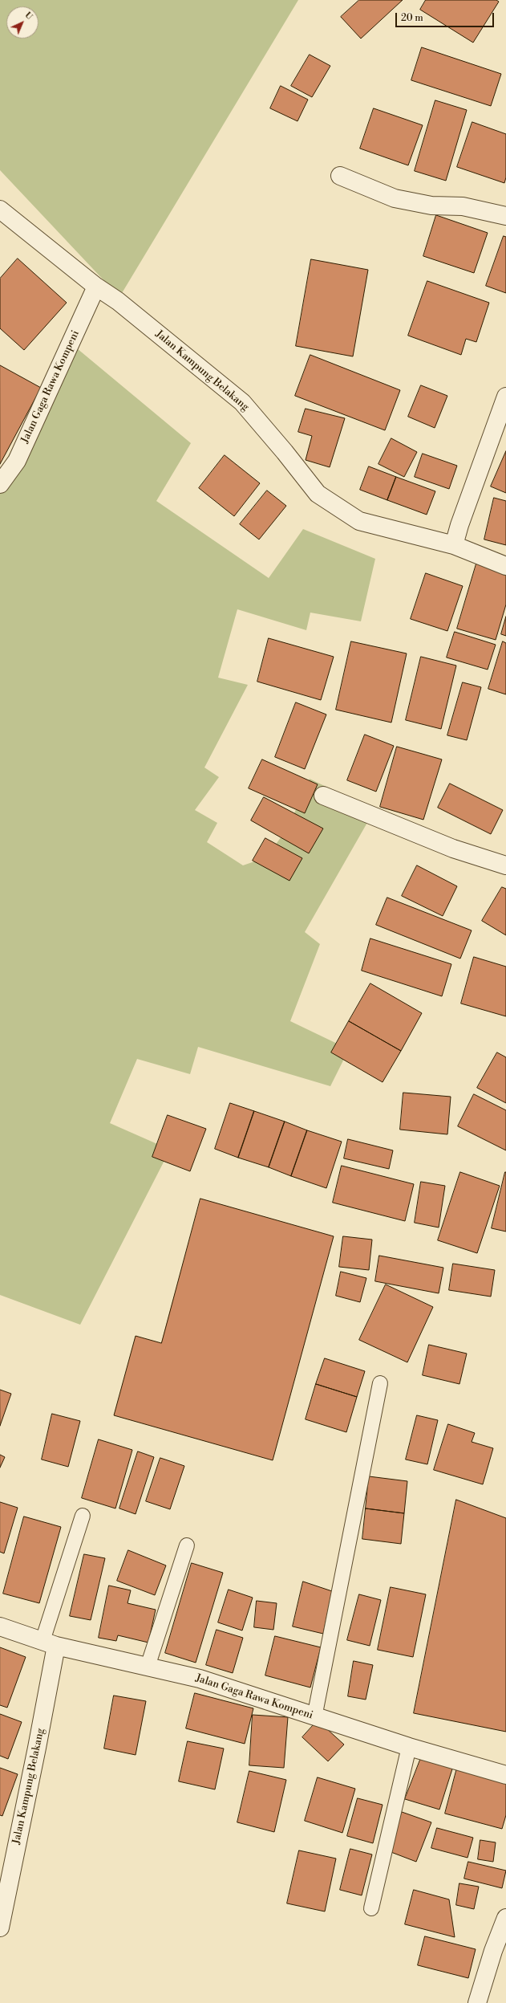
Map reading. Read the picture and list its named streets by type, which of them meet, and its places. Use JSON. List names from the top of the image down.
{
  "streets": {
    "street": ["Jalan Kampung Belakang", "Jalan Gaga Rawa Kompeni"]
  },
  "crossings": [
    ["Jalan Kampung Belakang", "Jalan Gaga Rawa Kompeni"]
  ],
  "scale_bar": "20 m",
  "north": "top right"
}
